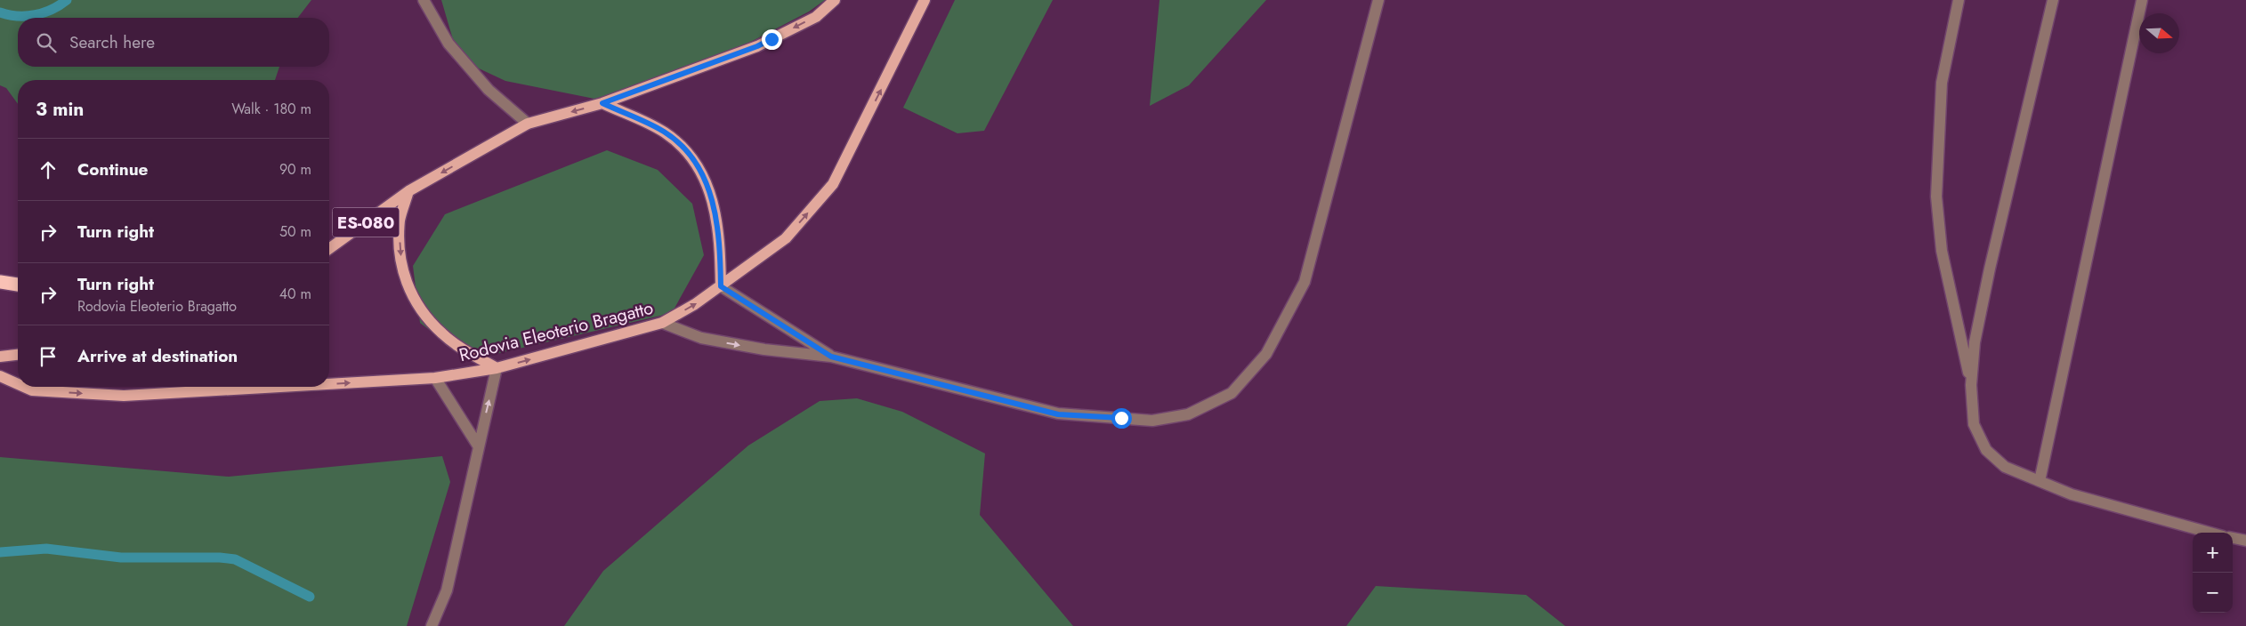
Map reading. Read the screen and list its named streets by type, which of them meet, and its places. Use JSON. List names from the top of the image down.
{
  "streets": {
    "main road": ["ES-080", "Rodovia Eleoterio Bragatto"]
  },
  "one_way": ["Rodovia Eleoterio Bragatto"],
  "north": "right",
  "page": {
    "search": "Search here",
    "heading": ["3 min", "Walk · 180 m"],
    "list": [
      ["Continue", "90 m"],
      ["Turn right", "50 m"],
      ["Turn right", "Rodovia Eleoterio Bragatto", "40 m"],
      "Arrive at destination"
    ],
    "map_buttons": ["+", "−"]
  }
}
